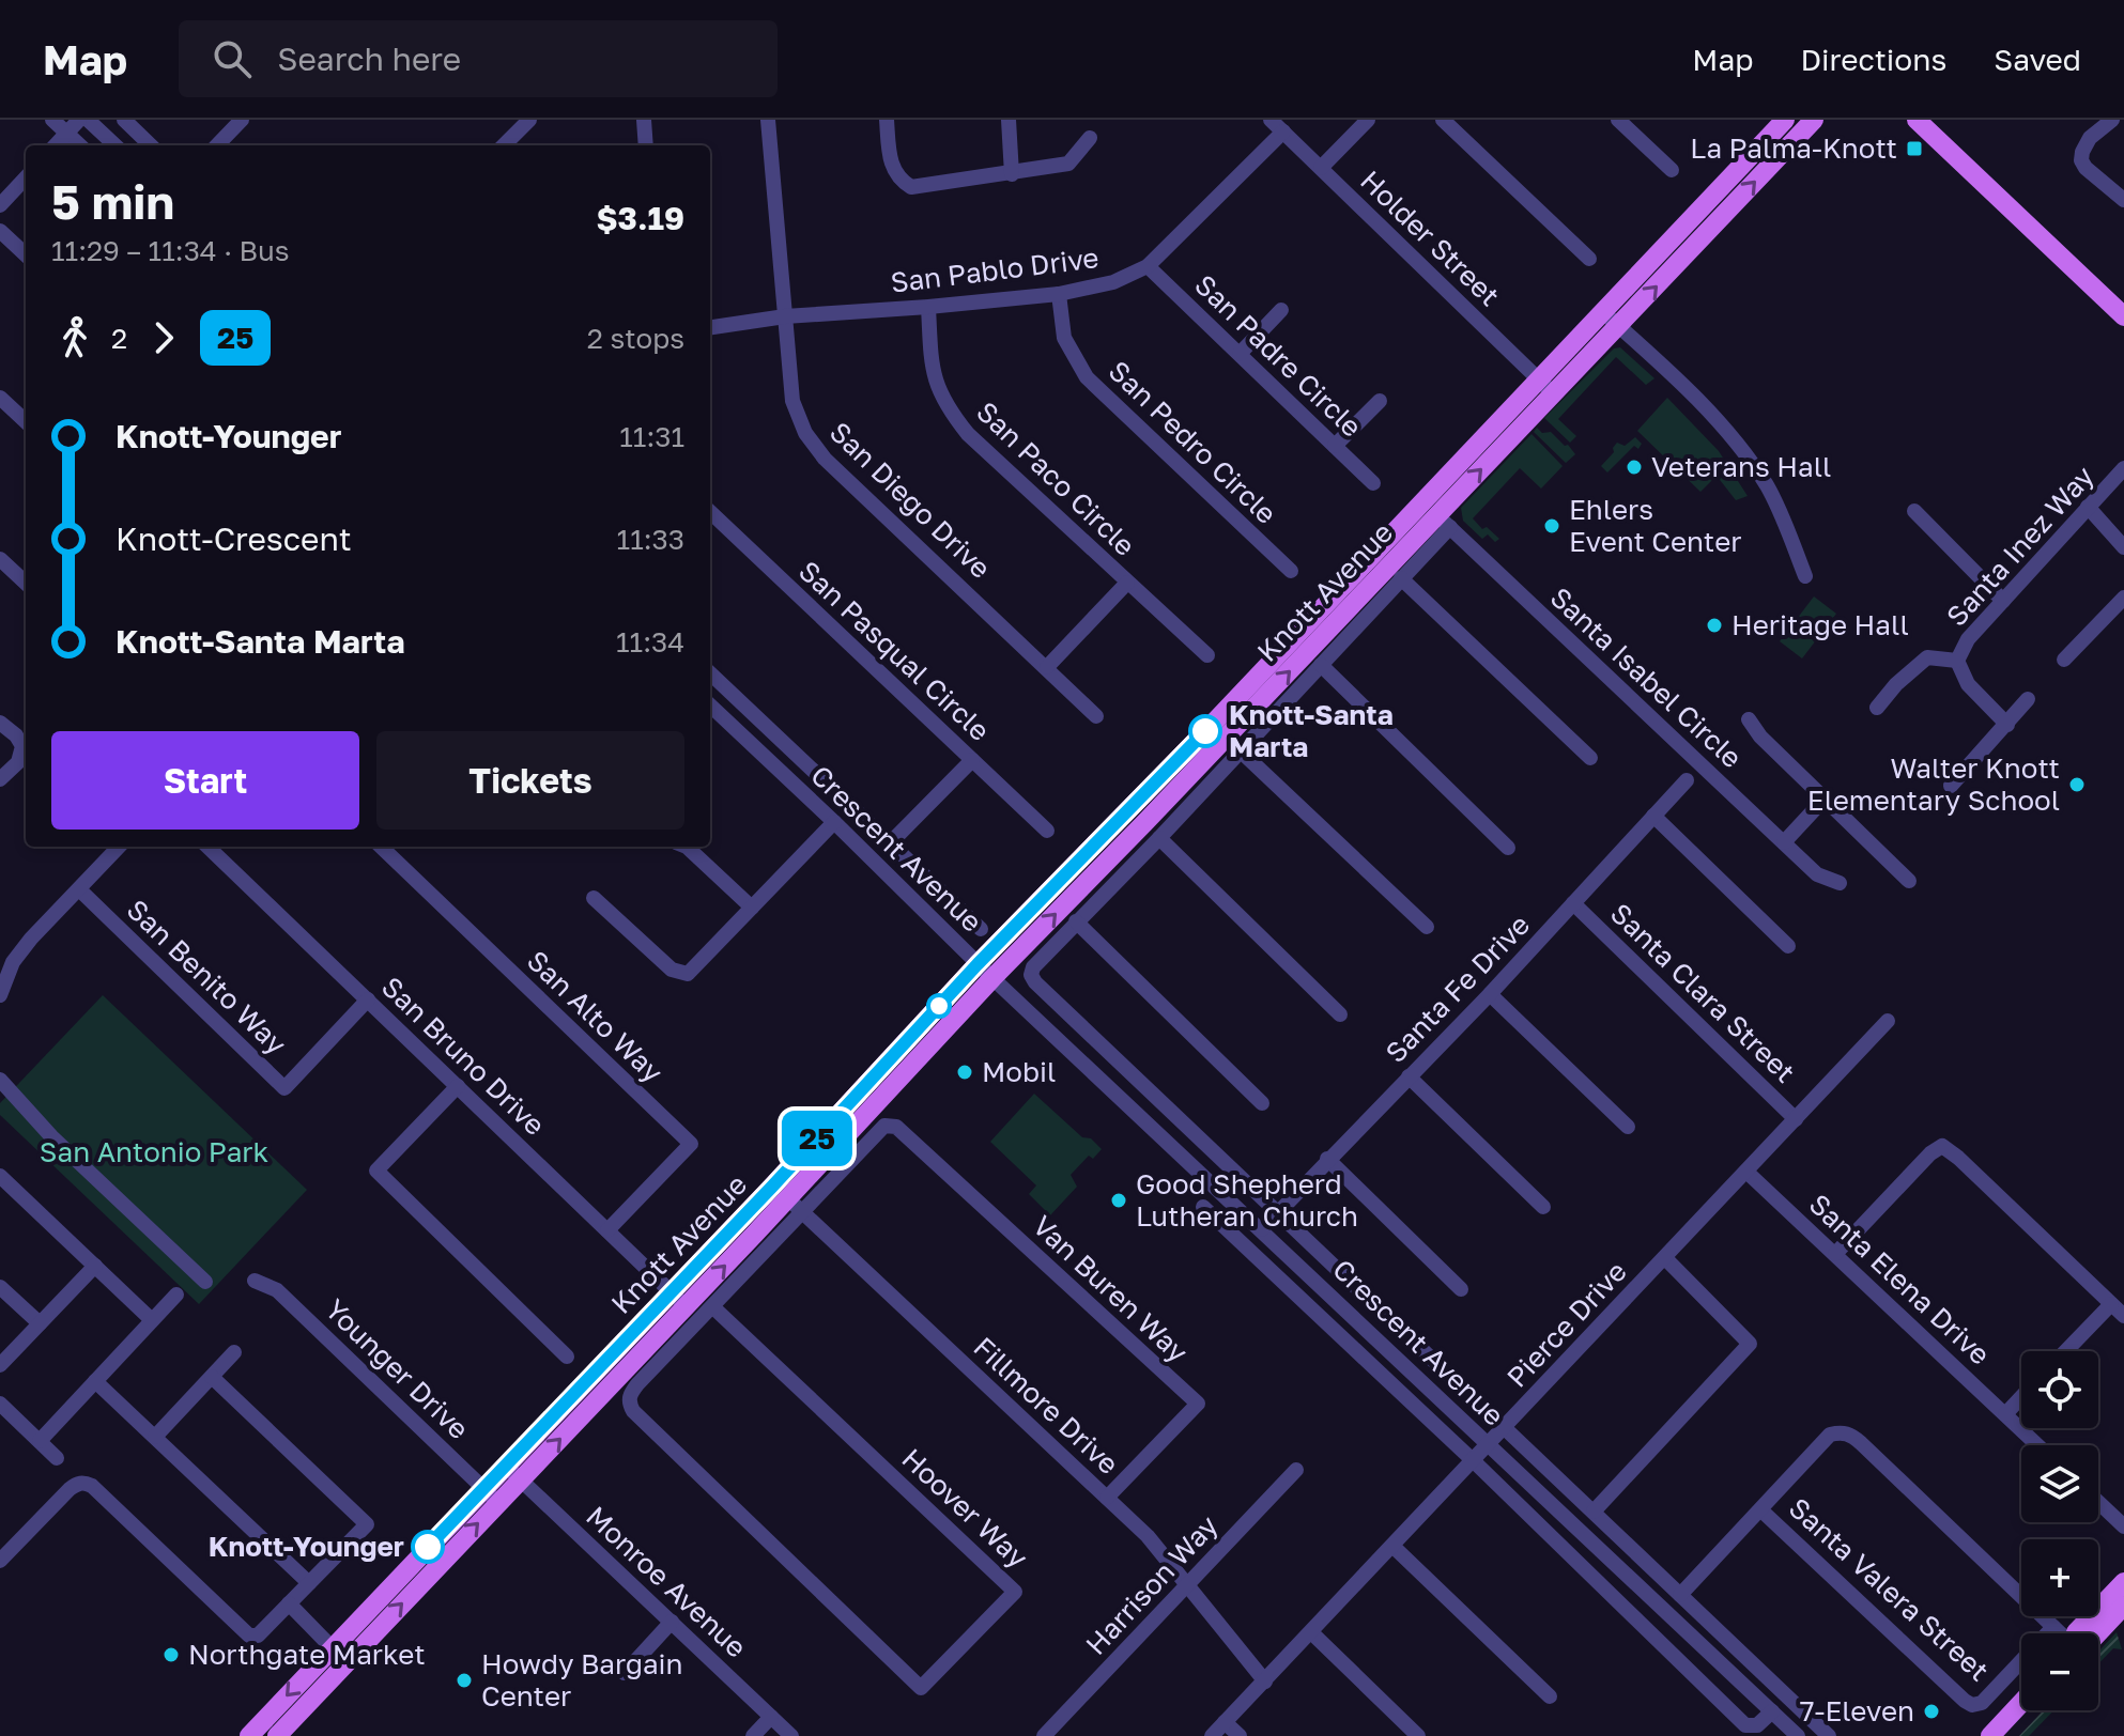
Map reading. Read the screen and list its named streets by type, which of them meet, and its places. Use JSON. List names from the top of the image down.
{
  "streets": {
    "main road": ["Knott Avenue"],
    "street": [
      "Holder Street",
      "San Pablo Drive",
      "San Padre Circle",
      "San Pedro Circle",
      "San Paco Circle",
      "San Diego Drive",
      "Santa Inez Way",
      "San Pasqual Circle",
      "Santa Isabel Circle",
      "Crescent Avenue",
      "San Benito Way",
      "Santa Fe Drive",
      "Santa Clara Street",
      "San Alto Way",
      "San Bruno Drive",
      "Santa Elena Drive",
      "Van Buren Way",
      "Pierce Drive",
      "Younger Drive",
      "Fillmore Drive",
      "Hoover Way",
      "Monroe Avenue",
      "Harrison Way",
      "Santa Valera Street"
    ]
  },
  "crossings": [
    ["Holder Street", "San Pablo Drive"],
    ["Holder Street", "Knott Avenue"],
    ["San Pablo Drive", "San Padre Circle"],
    ["San Pablo Drive", "San Pedro Circle"],
    ["San Pablo Drive", "San Paco Circle"],
    ["San Pablo Drive", "San Diego Drive"],
    ["Knott Avenue", "Santa Isabel Circle"],
    ["Knott Avenue", "Crescent Avenue"],
    ["Knott Avenue", "San Bruno Drive"],
    ["Knott Avenue", "Van Buren Way"],
    ["Knott Avenue", "Younger Drive"],
    ["Knott Avenue", "Fillmore Drive"],
    ["Knott Avenue", "Monroe Avenue"],
    ["Crescent Avenue", "Santa Fe Drive"],
    ["Crescent Avenue", "Pierce Drive"],
    ["San Benito Way", "San Bruno Drive"],
    ["Santa Fe Drive", "Santa Clara Street"],
    ["Santa Clara Street", "Pierce Drive"],
    ["San Alto Way", "San Bruno Drive"],
    ["Santa Elena Drive", "Pierce Drive"],
    ["Van Buren Way", "Fillmore Drive"],
    ["Pierce Drive", "Fillmore Drive"],
    ["Fillmore Drive", "Harrison Way"]
  ],
  "parks": ["San Antonio Park"],
  "places": {
    "transit": ["La Palma-Knott"],
    "other": [
      "Veterans Hall",
      "Ehlers Event Center",
      "Heritage Hall",
      "Knott-Santa Marta",
      "Walter Knott Elementary School",
      "Mobil",
      "Good Shepherd Lutheran Church",
      "Knott-Younger",
      "Northgate Market",
      "Howdy Bargain Center",
      "7-Eleven"
    ]
  },
  "lines": ["bus line 25"],
  "page": {
    "header": "Map",
    "search": "Search here",
    "nav": ["Map", "Directions", "Saved"],
    "on_map": "25",
    "heading": ["5 min", "11:29 – 11:34 · Bus", "$3.19"],
    "legs": ["2", "25", "2 stops"],
    "list": [
      {
        "name": "Knott-Younger",
        "value": "11:31"
      },
      {
        "name": "Knott-Crescent",
        "value": "11:33"
      },
      {
        "name": "Knott-Santa Marta",
        "value": "11:34"
      }
    ],
    "buttons": ["Start", "Tickets"],
    "map_buttons": ["+", "−"]
  }
}
